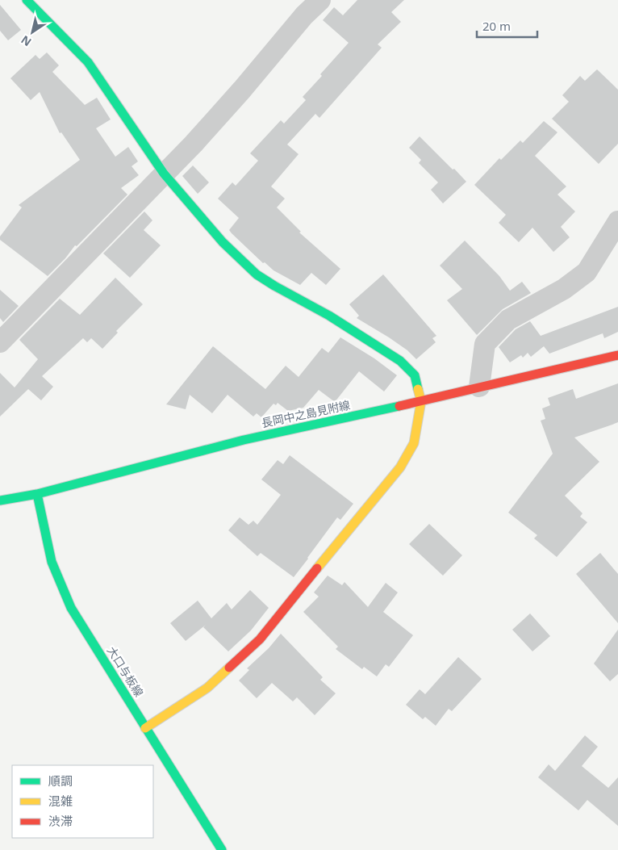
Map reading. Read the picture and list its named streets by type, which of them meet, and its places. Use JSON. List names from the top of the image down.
{
  "streets": {
    "main road": ["長岡中之島見附線", "大口与板線"]
  },
  "crossings": [
    ["長岡中之島見附線", "大口与板線"]
  ],
  "legend": ["順調", "混雑", "渋滞"],
  "scale_bar": "20 m",
  "north": "bottom left"
}
